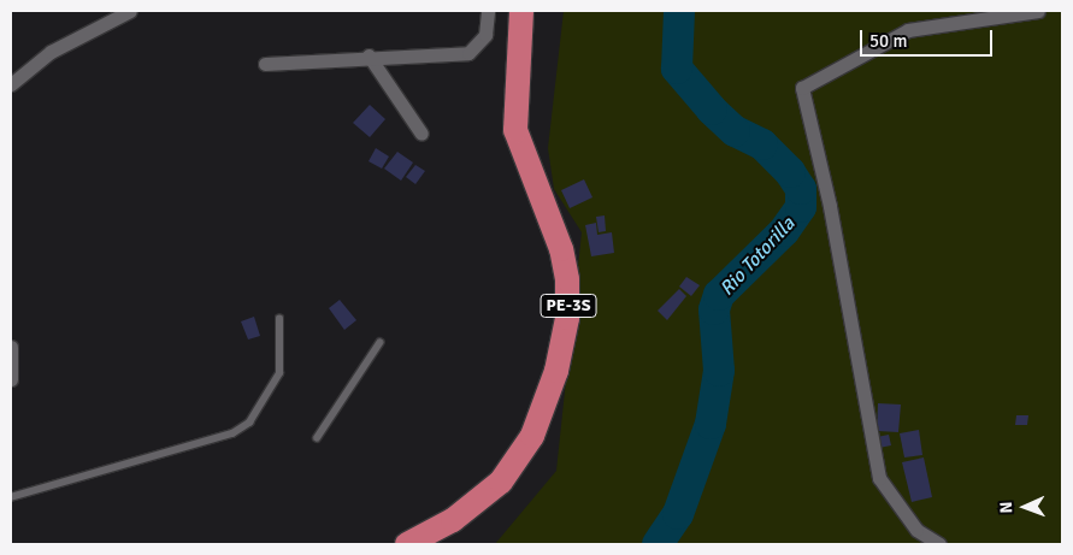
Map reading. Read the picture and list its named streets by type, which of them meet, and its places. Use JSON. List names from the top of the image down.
{
  "streets": {
    "highway": ["PE-3S"]
  },
  "water": ["Rio Totorilla"],
  "scale_bar": "50 m",
  "north": "left"
}
